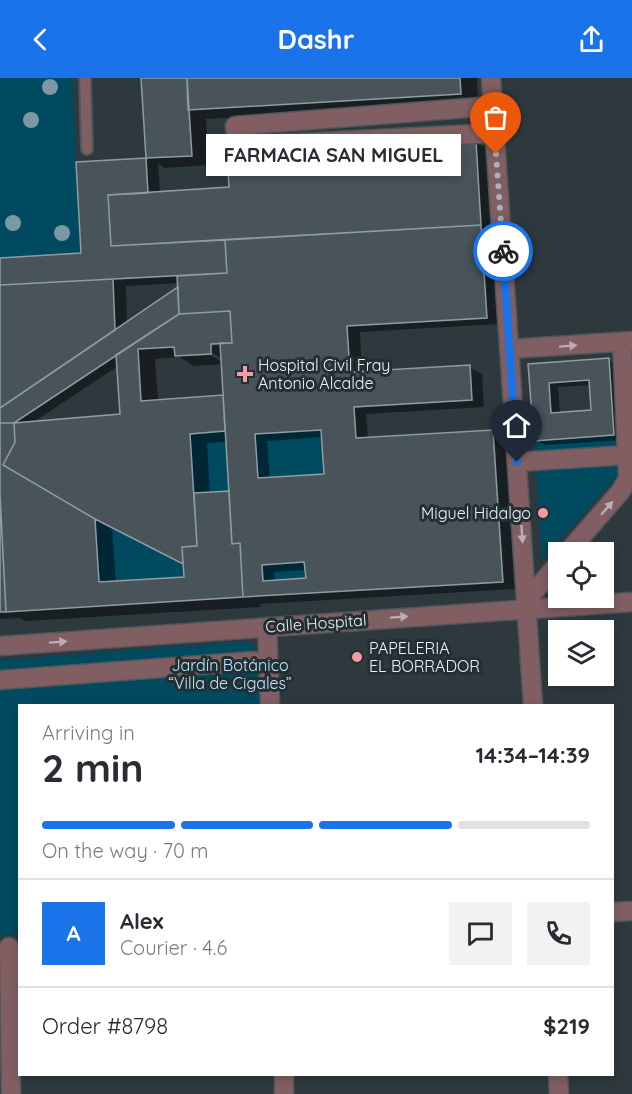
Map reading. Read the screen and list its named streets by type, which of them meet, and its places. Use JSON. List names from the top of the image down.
{
  "streets": {
    "street": ["Calle Hospital"]
  },
  "parks": ["Jardín Botánico “Villa de Cigales”"],
  "places": {
    "other": ["FARMACIA SAN MIGUEL", "Miguel Hidalgo", "PAPELERIA EL BORRADOR"],
    "health": ["Hospital Civil Fray Antonio Alcalde"]
  },
  "page": {
    "header": "Dashr",
    "bubble": "FARMACIA SAN MIGUEL",
    "heading": ["2 min", "Arriving in", "14:34–14:39"],
    "panel": [
      "Alex",
      "Courier · 4.6",
      "Order #8798",
      "$219"
    ],
    "bar": "On the way · 70 m",
    "round": "A"
  }
}
